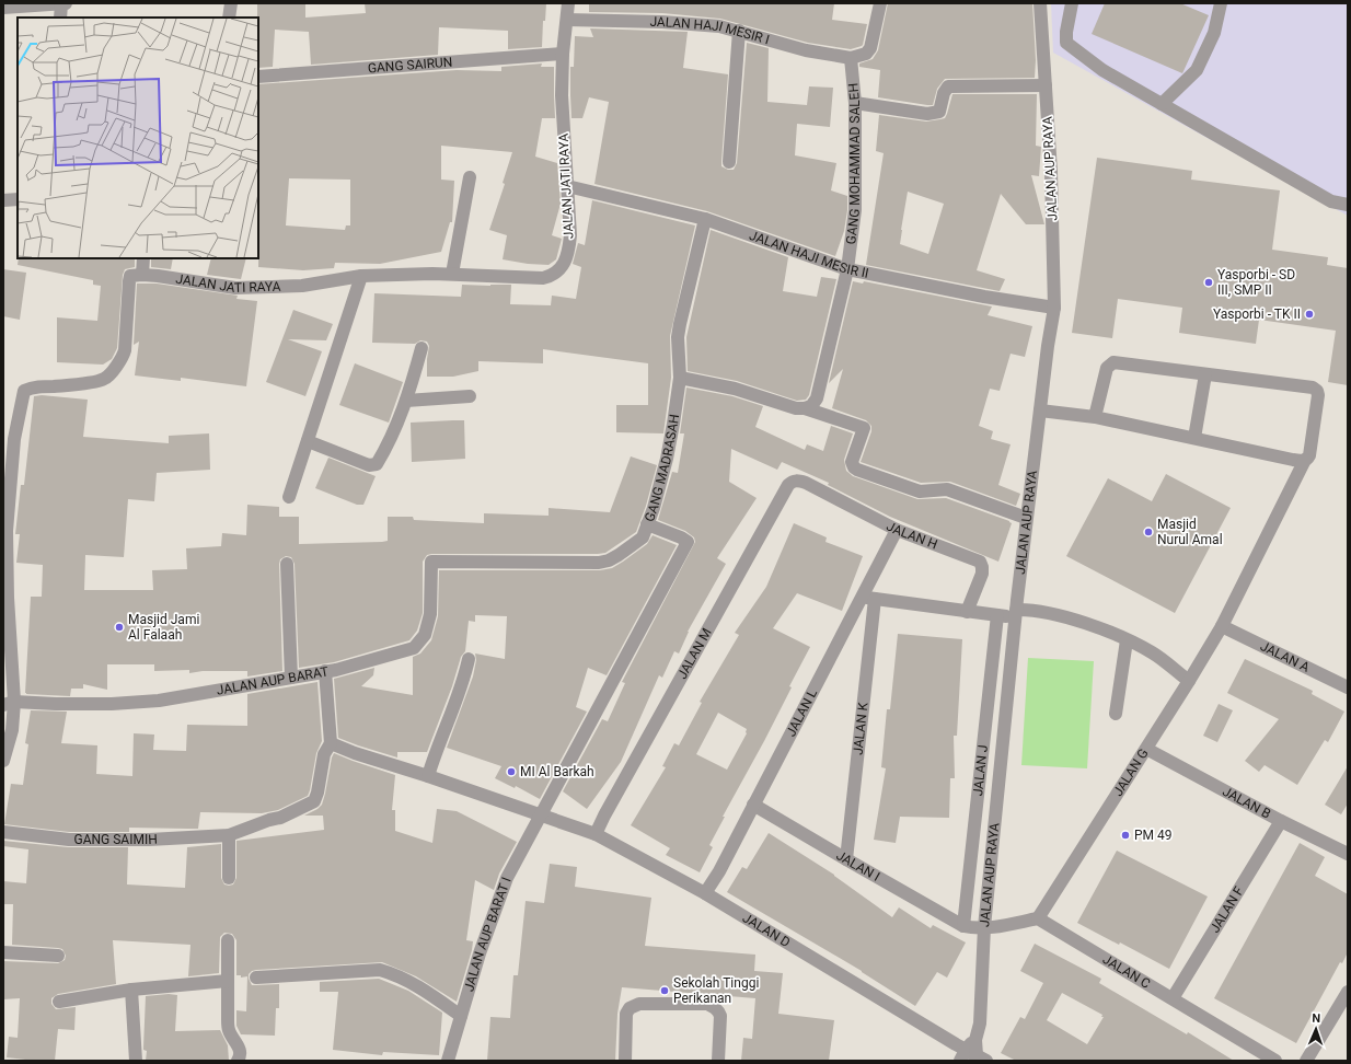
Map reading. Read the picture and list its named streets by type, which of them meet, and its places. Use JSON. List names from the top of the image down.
{
  "streets": {
    "street": [
      "JALAN HAJI MESIR I",
      "GANG SAIRUN",
      "GANG MOHAMMAD SALEH",
      "JALAN AUP RAYA",
      "JALAN JATI RAYA",
      "JALAN HAJI MESIR II",
      "GANG MADRASAH",
      "JALAN H",
      "JALAN M",
      "JALAN A",
      "JALAN AUP BARAT",
      "JALAN L",
      "JALAN K",
      "JALAN J",
      "JALAN G",
      "JALAN B",
      "GANG SAIMIH",
      "JALAN I",
      "JALAN F",
      "JALAN D",
      "JALAN AUP BARAT I",
      "JALAN C"
    ]
  },
  "crossings": [
    ["JALAN HAJI MESIR I", "GANG MOHAMMAD SALEH"],
    ["JALAN HAJI MESIR I", "JALAN JATI RAYA"],
    ["GANG SAIRUN", "JALAN JATI RAYA"],
    ["GANG MOHAMMAD SALEH", "JALAN HAJI MESIR II"],
    ["JALAN AUP RAYA", "JALAN HAJI MESIR II"],
    ["JALAN AUP RAYA", "JALAN D"],
    ["JALAN JATI RAYA", "JALAN HAJI MESIR II"],
    ["JALAN HAJI MESIR II", "GANG MADRASAH"],
    ["GANG MADRASAH", "JALAN D"],
    ["GANG MADRASAH", "JALAN AUP BARAT I"],
    ["JALAN H", "JALAN M"],
    ["JALAN H", "JALAN L"],
    ["JALAN M", "JALAN D"],
    ["JALAN A", "JALAN G"],
    ["JALAN AUP BARAT", "GANG SAIMIH"],
    ["JALAN L", "JALAN I"],
    ["JALAN L", "JALAN D"],
    ["JALAN K", "JALAN I"],
    ["JALAN J", "JALAN I"],
    ["JALAN G", "JALAN B"],
    ["JALAN G", "JALAN C"],
    ["JALAN B", "JALAN F"],
    ["JALAN F", "JALAN C"],
    ["JALAN D", "JALAN AUP BARAT I"]
  ],
  "places": [
    "Yasporbi - SD III, SMP II",
    "Yasporbi - TK II",
    "Masjid Nurul Amal",
    "Masjid Jami Al Falaah",
    "MI Al Barkah",
    "PM 49",
    "Sekolah Tinggi Perikanan"
  ],
  "north": "top"
}
